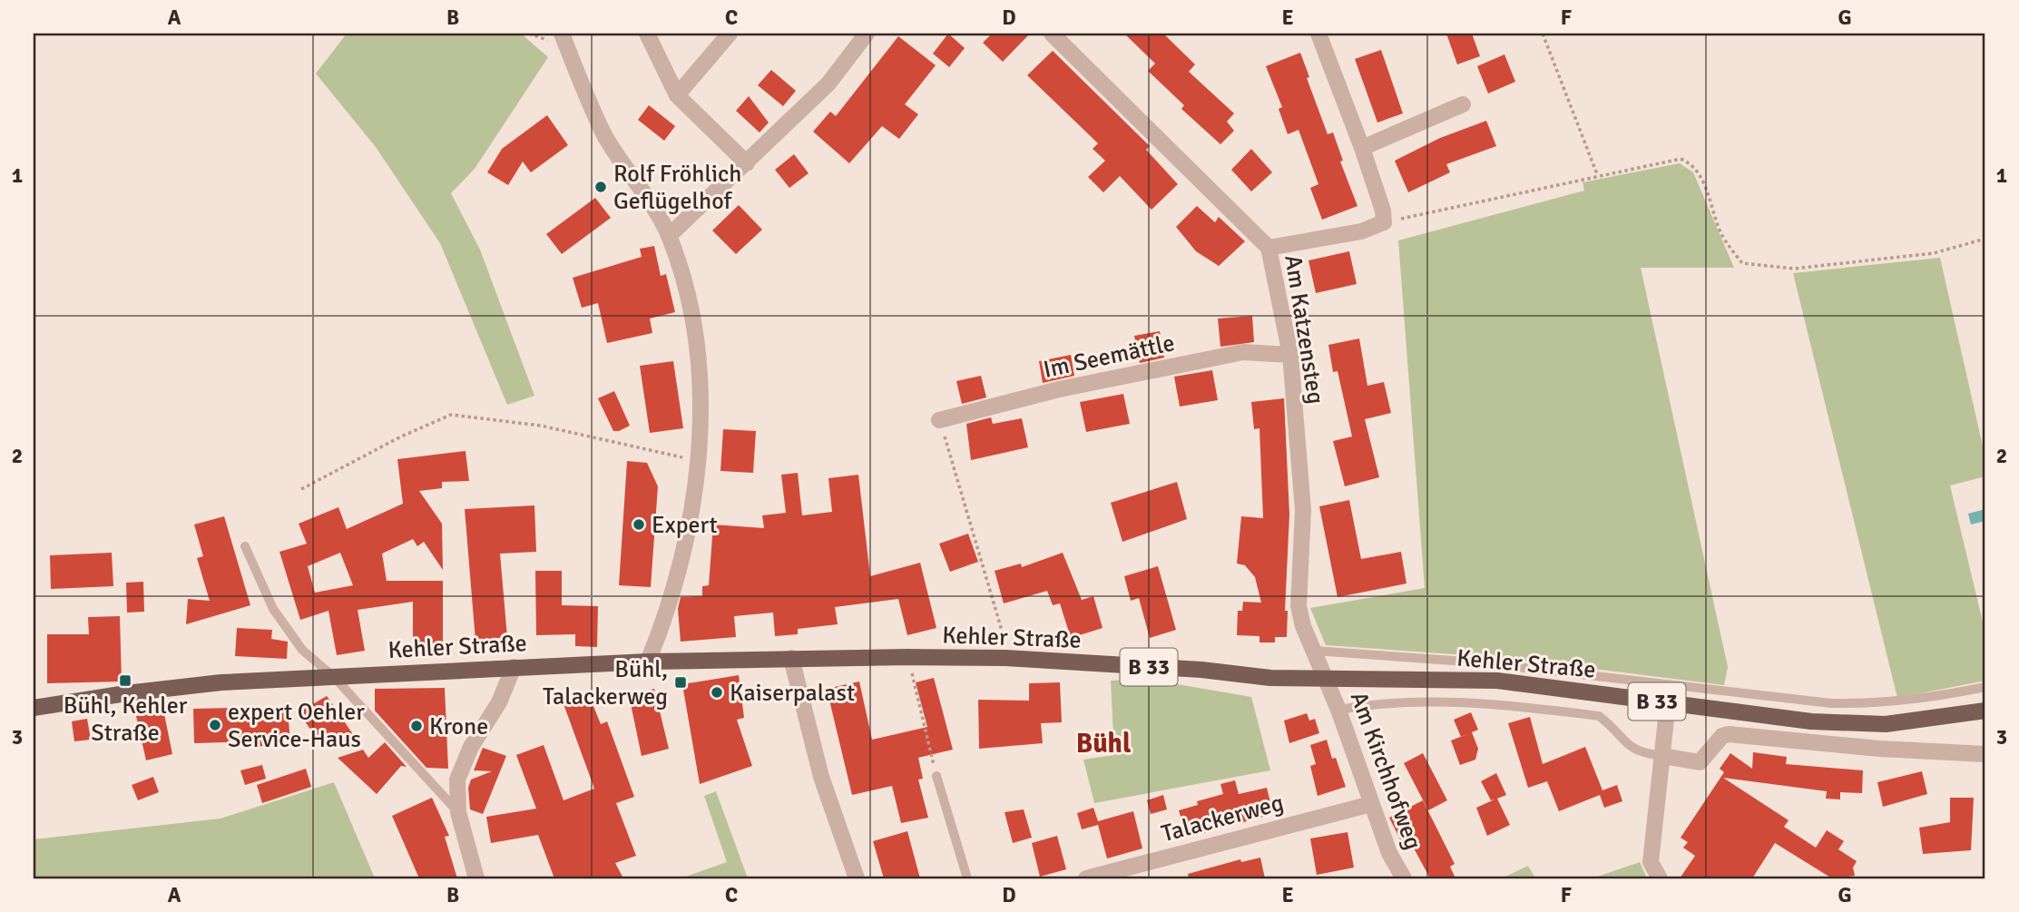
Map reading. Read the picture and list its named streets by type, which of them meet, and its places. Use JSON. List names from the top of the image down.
{
  "streets": {
    "main road": ["Kehler Straße", "B 33"],
    "street": [
      "Am Katzensteg",
      "Im Seemättle",
      "Am Kirchhofweg",
      "Talackerweg"
    ]
  },
  "crossings": [
    ["Am Katzensteg", "Im Seemättle"],
    ["Am Katzensteg", "Kehler Straße"],
    ["Am Katzensteg", "Am Kirchhofweg"],
    ["Kehler Straße", "Am Kirchhofweg"],
    ["Am Kirchhofweg", "Talackerweg"]
  ],
  "districts": ["Bühl"],
  "places": {
    "other": [
      "Rolf Fröhlich Geflügelhof",
      "Expert",
      "Kaiserpalast",
      "expert Oehler Service-Haus",
      "Krone"
    ],
    "transit": ["Bühl, Kehler Straße", "Bühl, Talackerweg"]
  },
  "grid": {
    "columns": [
      "A",
      "B",
      "C",
      "D",
      "E",
      "F",
      "G"
    ],
    "rows": ["1", "2", "3"]
  }
}
